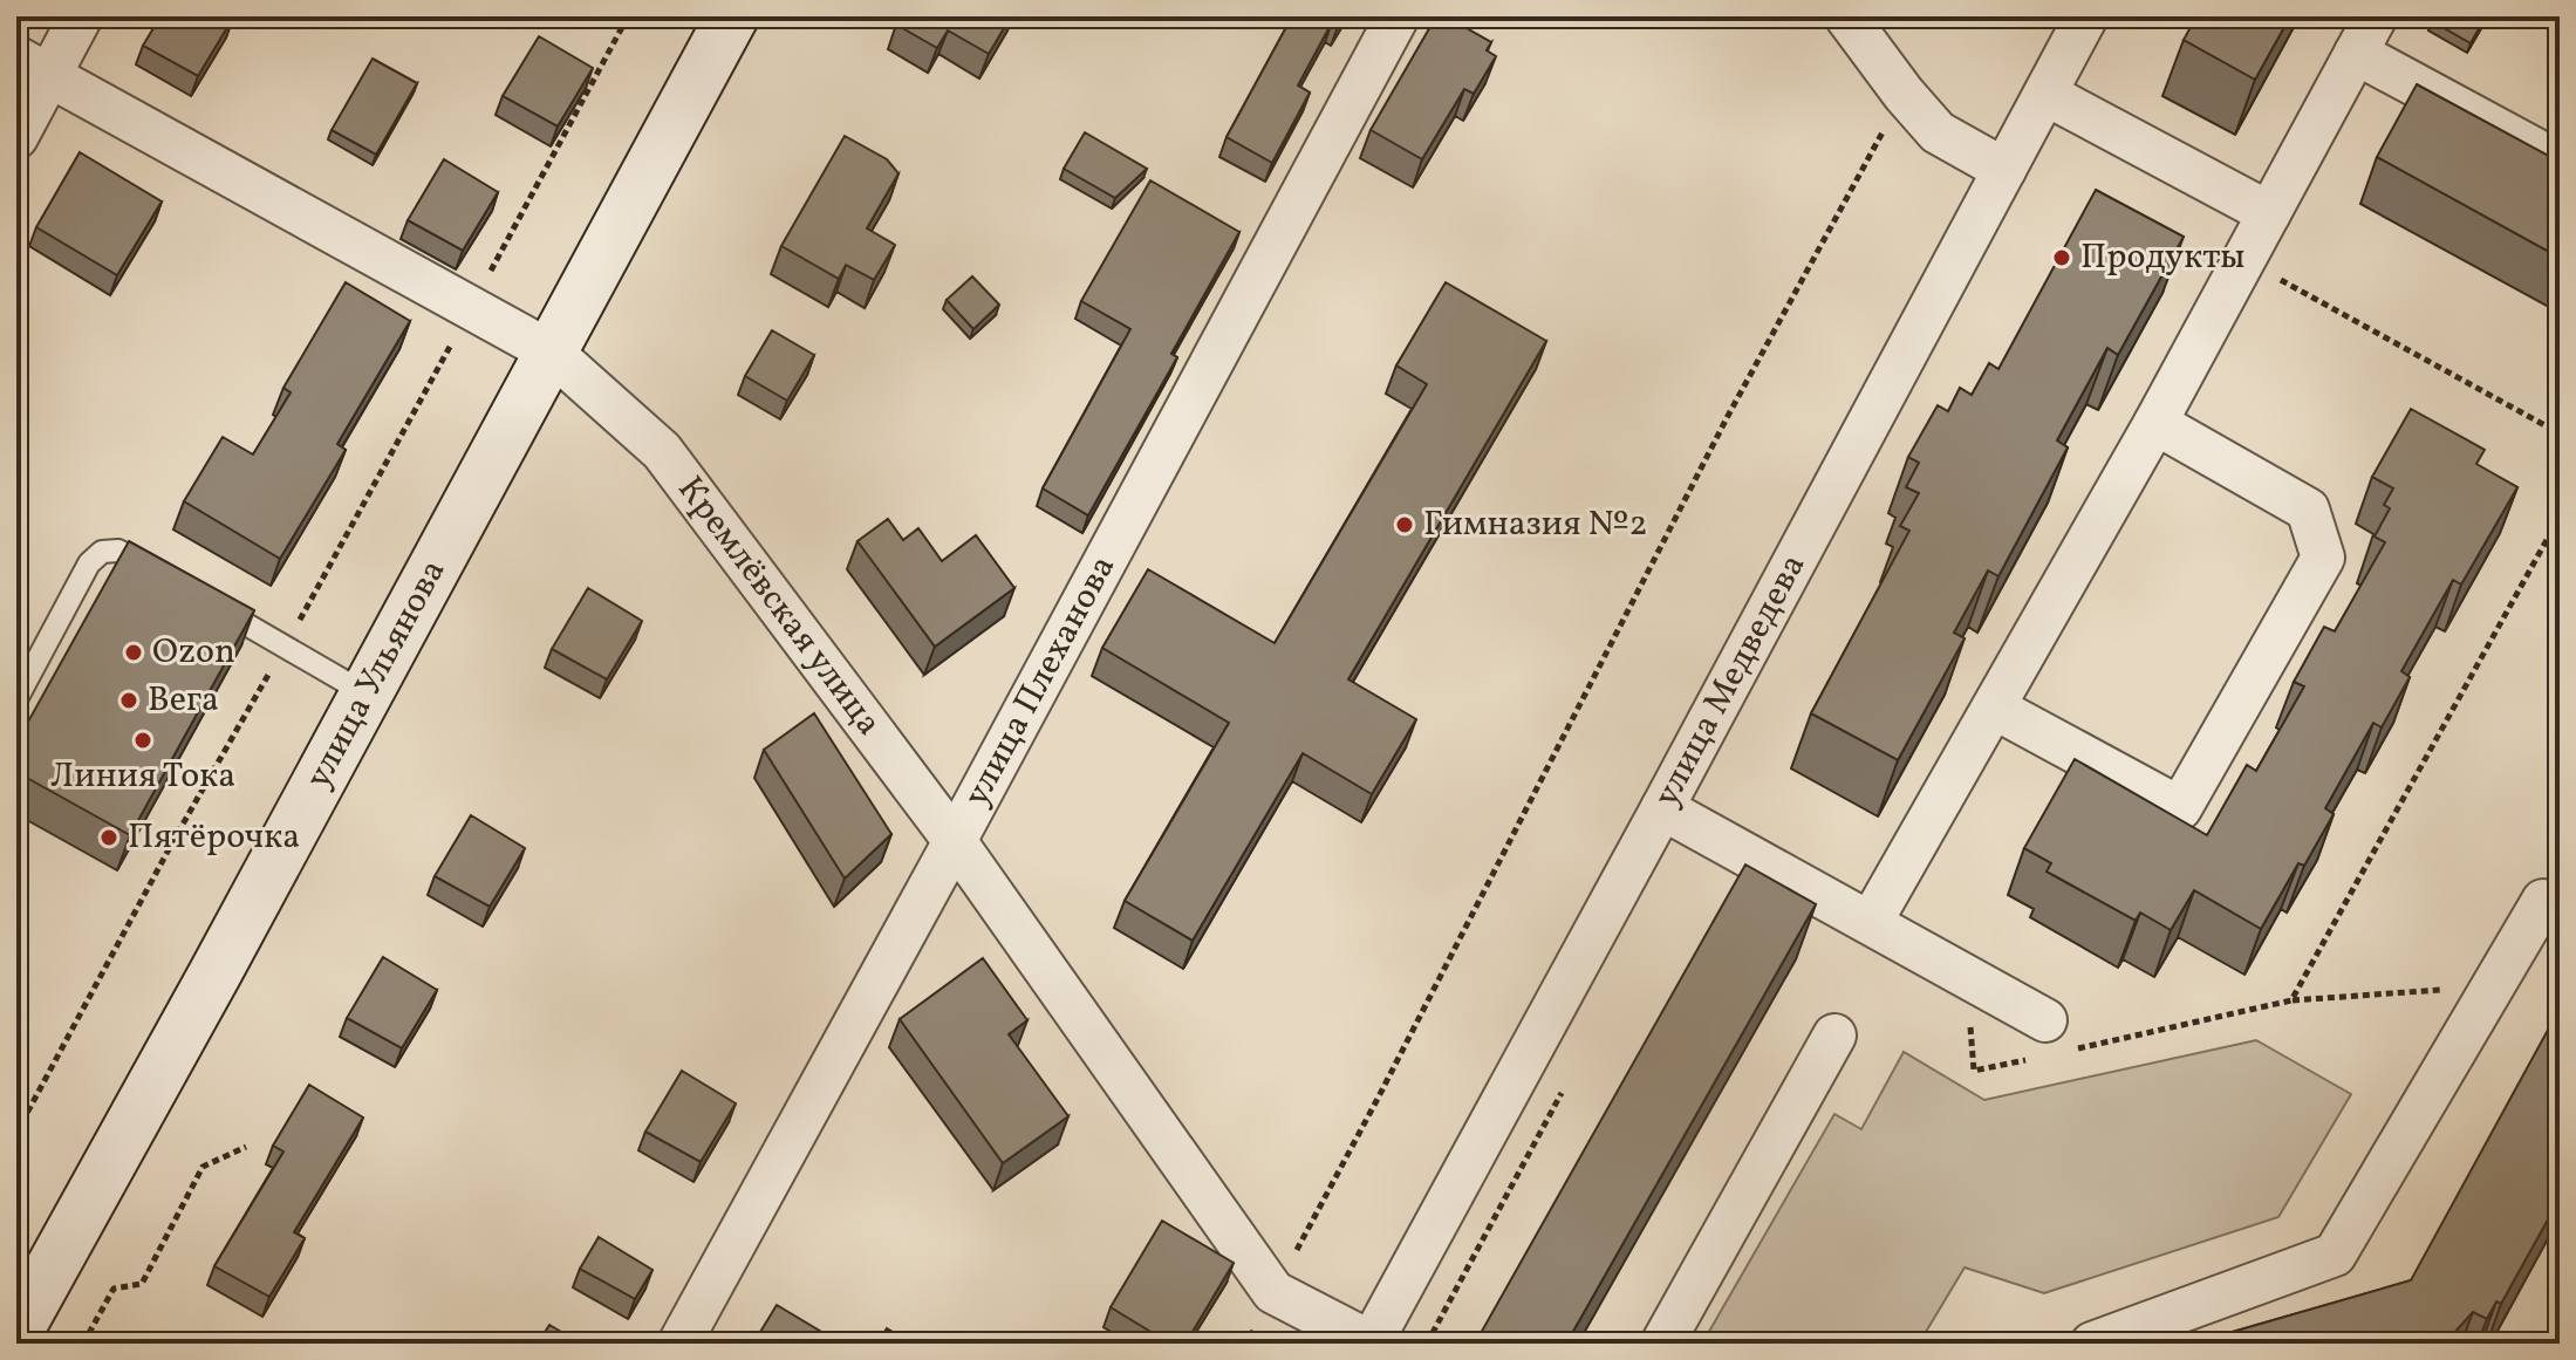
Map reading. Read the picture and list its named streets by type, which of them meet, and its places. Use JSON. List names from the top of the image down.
{
  "streets": {
    "main road": ["улица Ульянова"],
    "street": ["Кремлёвская улица", "улица Плеханова", "улица Медведева"]
  },
  "crossings": [
    ["Кремлёвская улица", "улица Ульянова"],
    ["Кремлёвская улица", "улица Плеханова"],
    ["Кремлёвская улица", "улица Медведева"]
  ],
  "places": [
    "Продукты",
    "Гимназия №2",
    "Ozon",
    "Вега",
    "Линия Тока",
    "Пятёрочка"
  ]
}
